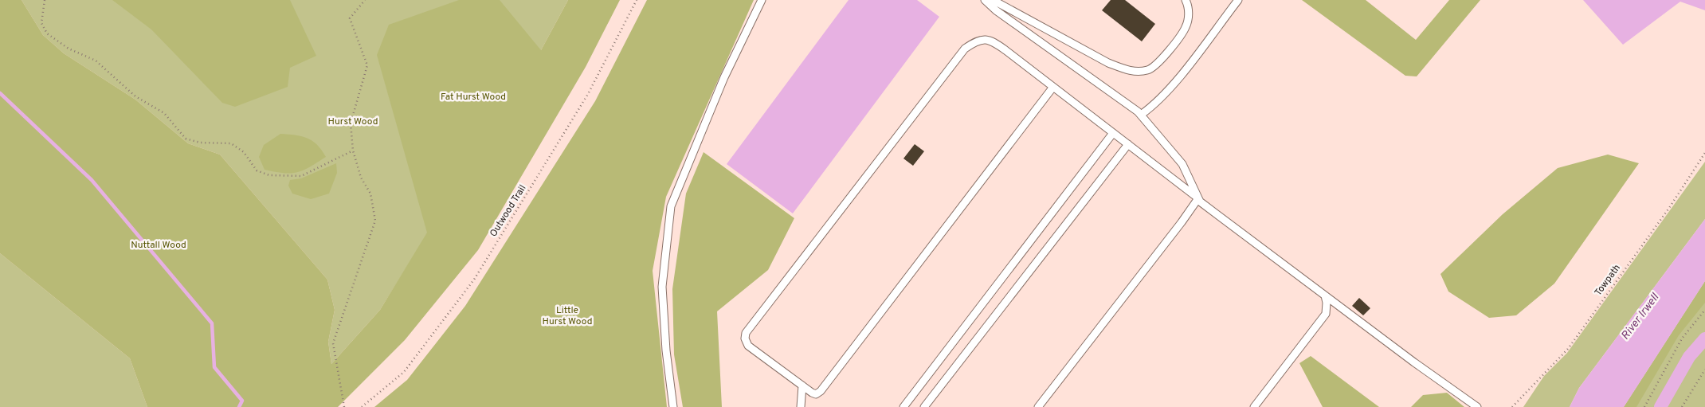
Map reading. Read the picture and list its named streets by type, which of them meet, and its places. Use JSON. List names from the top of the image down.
{
  "streets": {
    "path": ["Outwood Trail", "Towpath"]
  },
  "water": ["River Irwell"],
  "parks": [
    "Fat Hurst Wood",
    "Hurst Wood",
    "Nuttall Wood",
    "Little Hurst Wood"
  ]
}
